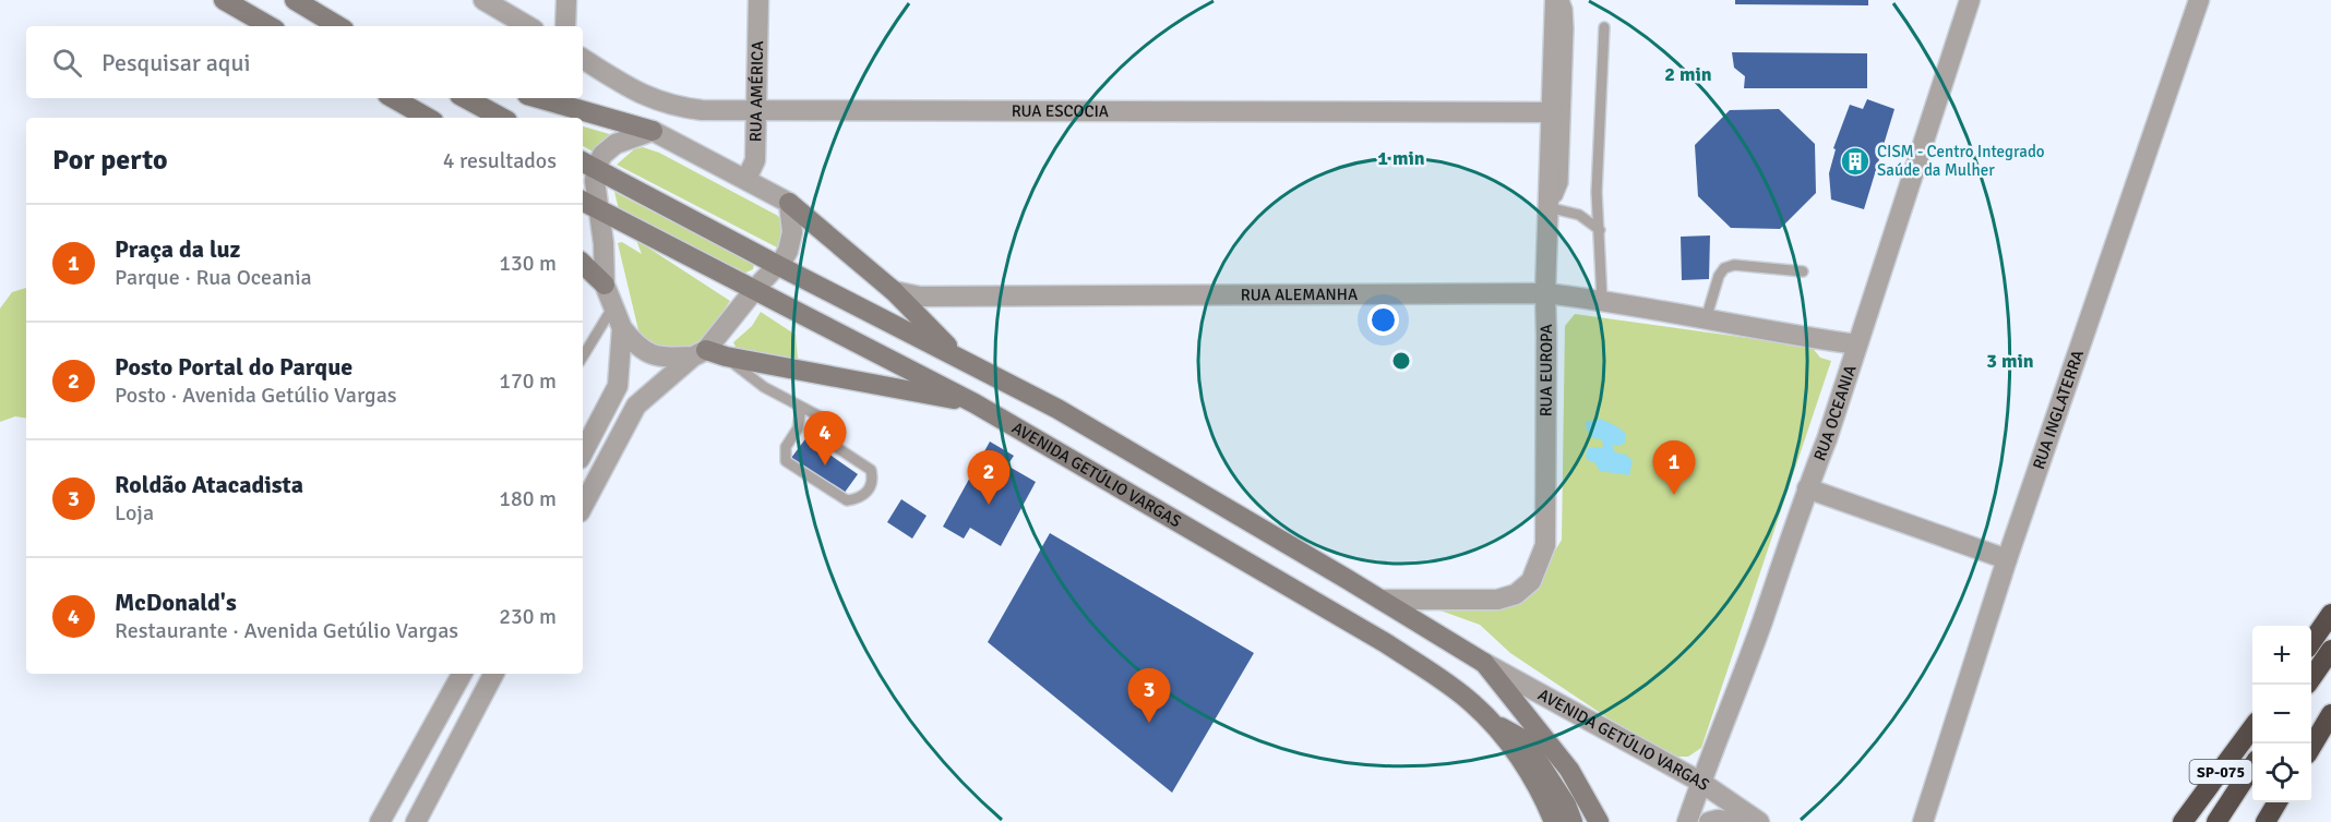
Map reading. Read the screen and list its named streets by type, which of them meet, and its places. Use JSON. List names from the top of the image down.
{
  "streets": {
    "highway": ["SP-075"],
    "main road": ["AVENIDA GETÚLIO VARGAS"],
    "street": [
      "RUA AMÉRICA",
      "RUA ESCOCIA",
      "RUA ALEMANHA",
      "RUA EUROPA",
      "RUA INGLATERRA",
      "RUA OCEANIA"
    ]
  },
  "crossings": [
    ["RUA AMÉRICA", "RUA ESCOCIA"],
    ["RUA ESCOCIA", "RUA EUROPA"],
    ["RUA ALEMANHA", "RUA EUROPA"],
    ["RUA ALEMANHA", "RUA OCEANIA"],
    ["RUA EUROPA", "AVENIDA GETÚLIO VARGAS"],
    ["RUA OCEANIA", "AVENIDA GETÚLIO VARGAS"]
  ],
  "places": {
    "building": ["CISM - Centro Integrado Saúde da Mulher"]
  },
  "page": {
    "search": "Pesquisar aqui",
    "heading": ["Por perto", "4 resultados"],
    "list": [
      {
        "mark": "1",
        "name": "Praça da luz",
        "note": "Parque · Rua Oceania",
        "value": "130 m"
      },
      {
        "mark": "2",
        "name": "Posto Portal do Parque",
        "note": "Posto · Avenida Getúlio Vargas",
        "value": "170 m"
      },
      {
        "mark": "3",
        "name": "Roldão Atacadista",
        "note": "Loja",
        "value": "180 m"
      },
      {
        "mark": "4",
        "name": "McDonald's",
        "note": "Restaurante · Avenida Getúlio Vargas",
        "value": "230 m"
      }
    ],
    "pins": [
      "4",
      "1",
      "2",
      "3"
    ],
    "map_buttons": ["+", "−"]
  },
  "rings": ["2 min", "1 min", "3 min"]
}
